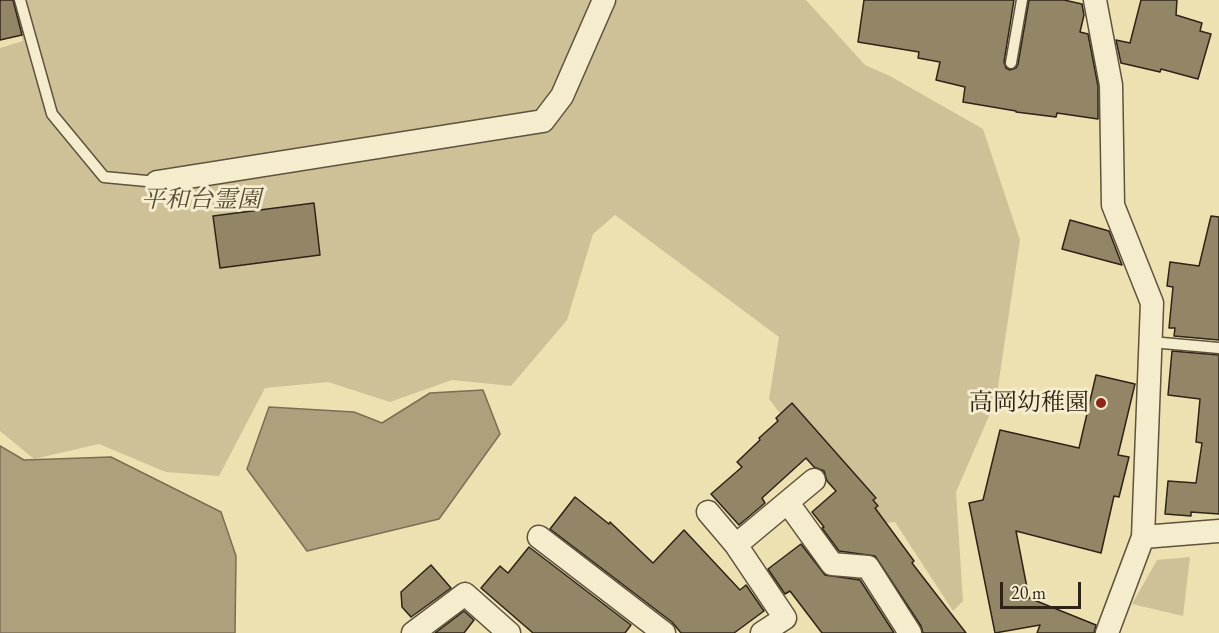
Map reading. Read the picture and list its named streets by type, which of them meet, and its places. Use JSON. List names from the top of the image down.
{
  "parks": ["平和台霊園"],
  "places": ["高岡幼稚園"],
  "scale_bar": "20 m"
}
